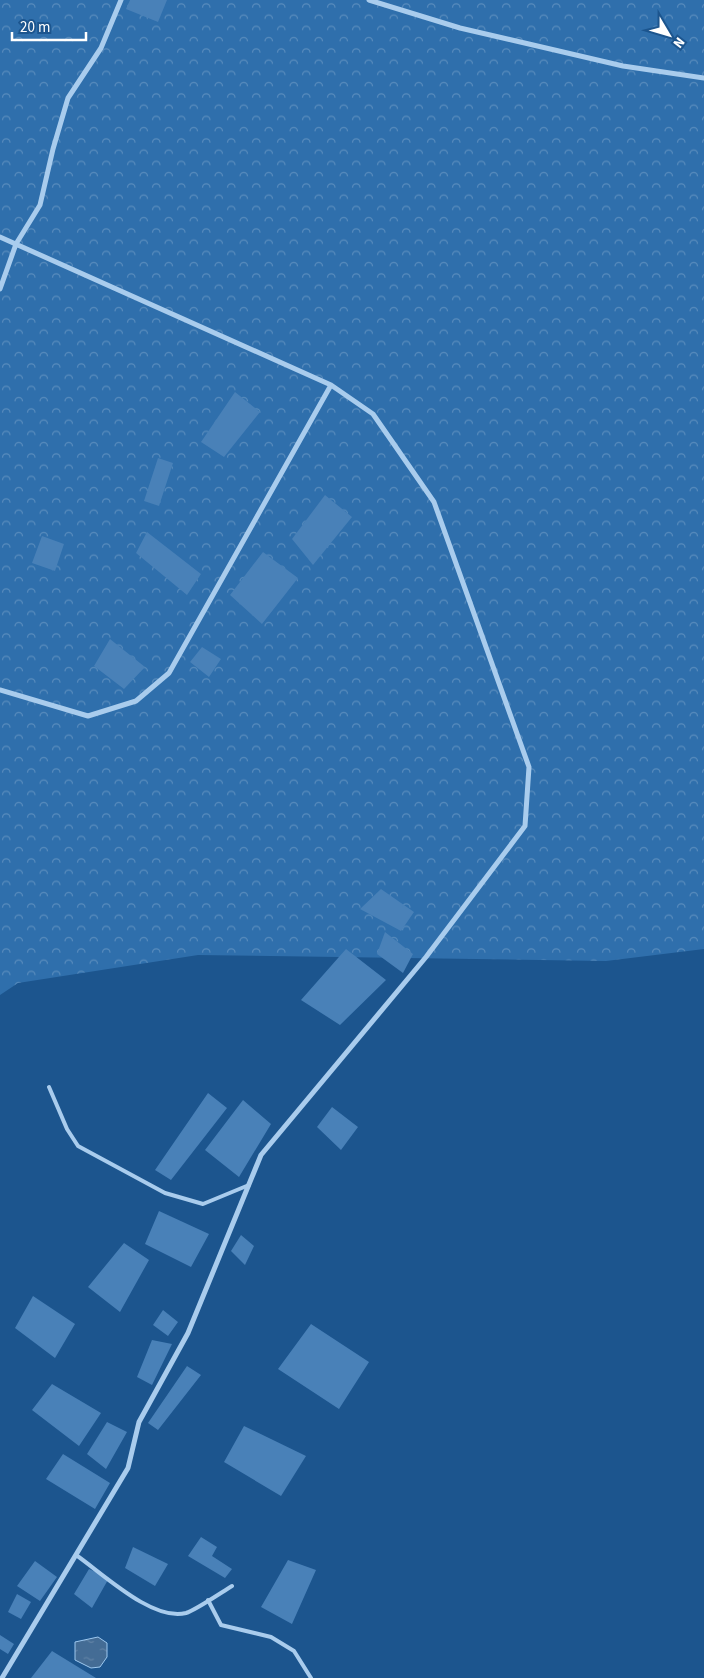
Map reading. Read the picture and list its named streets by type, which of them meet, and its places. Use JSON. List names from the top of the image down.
{
  "scale_bar": "20 m",
  "north": "bottom right"
}
